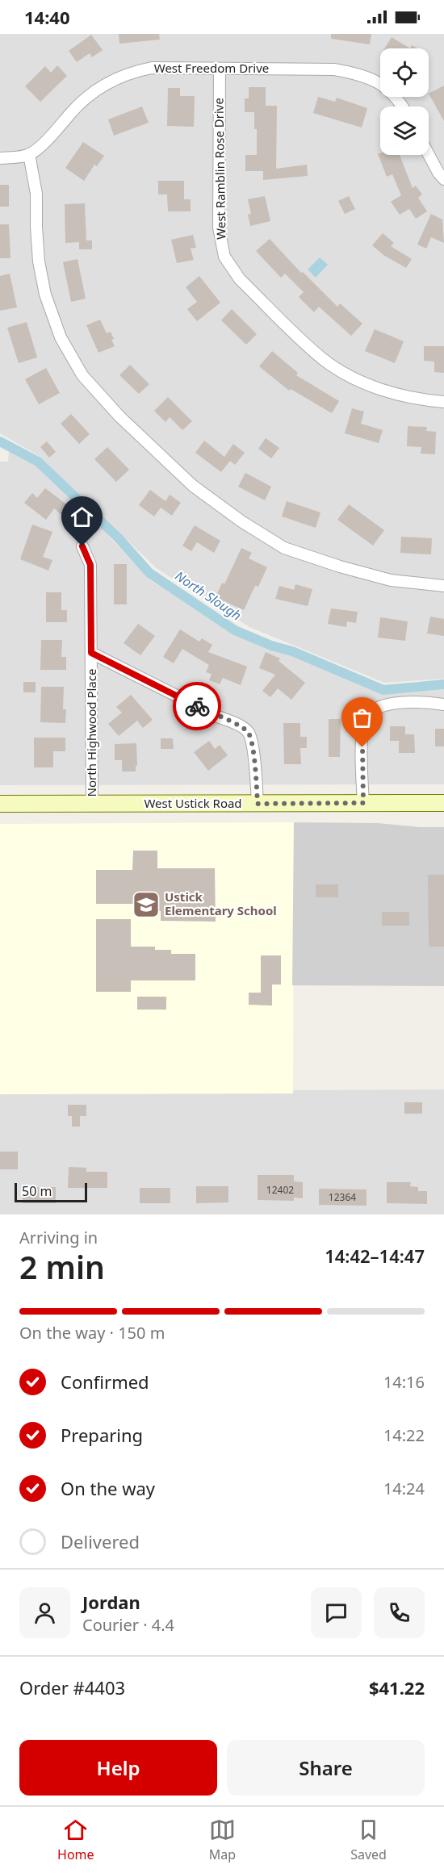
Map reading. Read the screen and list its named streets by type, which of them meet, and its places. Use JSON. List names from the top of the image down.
{
  "streets": {
    "main road": ["West Ustick Road"],
    "street": ["West Freedom Drive", "West Ramblin Rose Drive", "North Highwood Place"]
  },
  "crossings": [
    ["West Freedom Drive", "West Ramblin Rose Drive"],
    ["North Highwood Place", "West Ustick Road"]
  ],
  "water": ["North Slough"],
  "places": {
    "school or university": ["Ustick Elementary School"]
  },
  "house_numbers": ["12402", "12364"],
  "scale_bar": "50 m",
  "page": {
    "status": "14:40",
    "scale": "50 m",
    "heading": ["2 min", "Arriving in", "14:42–14:47"],
    "panel": [
      "Jordan",
      "Courier · 4.4",
      "Order #4403",
      "$41.22"
    ],
    "bar": "On the way · 150 m",
    "list": [
      ["Confirmed", "14:16"],
      ["Preparing", "14:22"],
      ["On the way", "14:24"],
      "Delivered"
    ],
    "buttons": ["Help", "Share"],
    "tabs": ["Home", "Map", "Saved"]
  }
}
